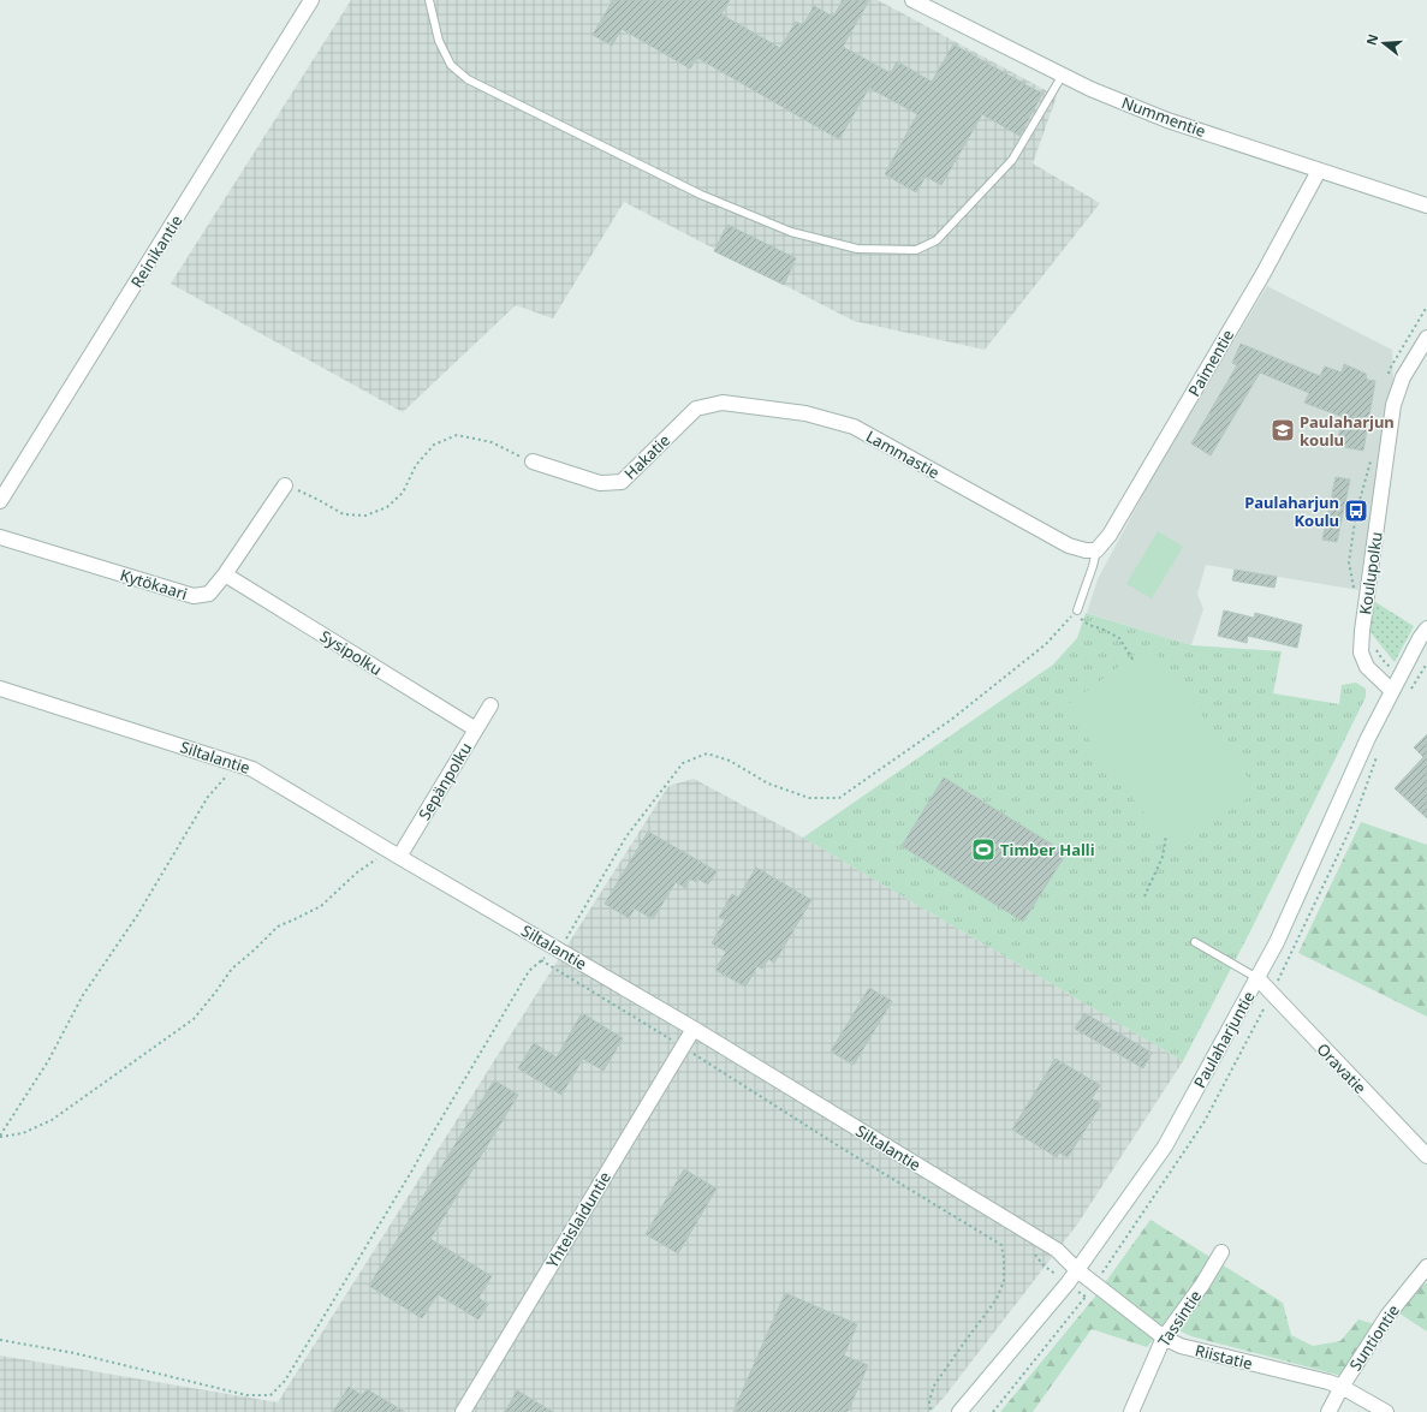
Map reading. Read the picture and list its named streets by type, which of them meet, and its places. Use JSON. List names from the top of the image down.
{
  "streets": {
    "street": [
      "Nummentie",
      "Reinikantie",
      "Paimentie",
      "Lammastie",
      "Hakatie",
      "Koulupolku",
      "Kytökaari",
      "Sysipolku",
      "Siltalantie",
      "Sepänpolku",
      "Paulaharjuntie",
      "Oravatie",
      "Yhteislaiduntie",
      "Tassintie",
      "Suntiontie",
      "Riistatie"
    ]
  },
  "crossings": [
    ["Nummentie", "Paimentie"],
    ["Paimentie", "Lammastie"],
    ["Lammastie", "Hakatie"],
    ["Koulupolku", "Paulaharjuntie"],
    ["Kytökaari", "Sysipolku"],
    ["Sysipolku", "Sepänpolku"],
    ["Siltalantie", "Sepänpolku"],
    ["Siltalantie", "Paulaharjuntie"],
    ["Siltalantie", "Yhteislaiduntie"],
    ["Siltalantie", "Riistatie"],
    ["Paulaharjuntie", "Oravatie"],
    ["Paulaharjuntie", "Riistatie"],
    ["Tassintie", "Riistatie"],
    ["Suntiontie", "Riistatie"]
  ],
  "places": {
    "school or university": ["Paulaharjun koulu"],
    "bus stop": ["Paulaharjun Koulu"],
    "sports": ["Timber Halli"]
  },
  "north": "left"
}
